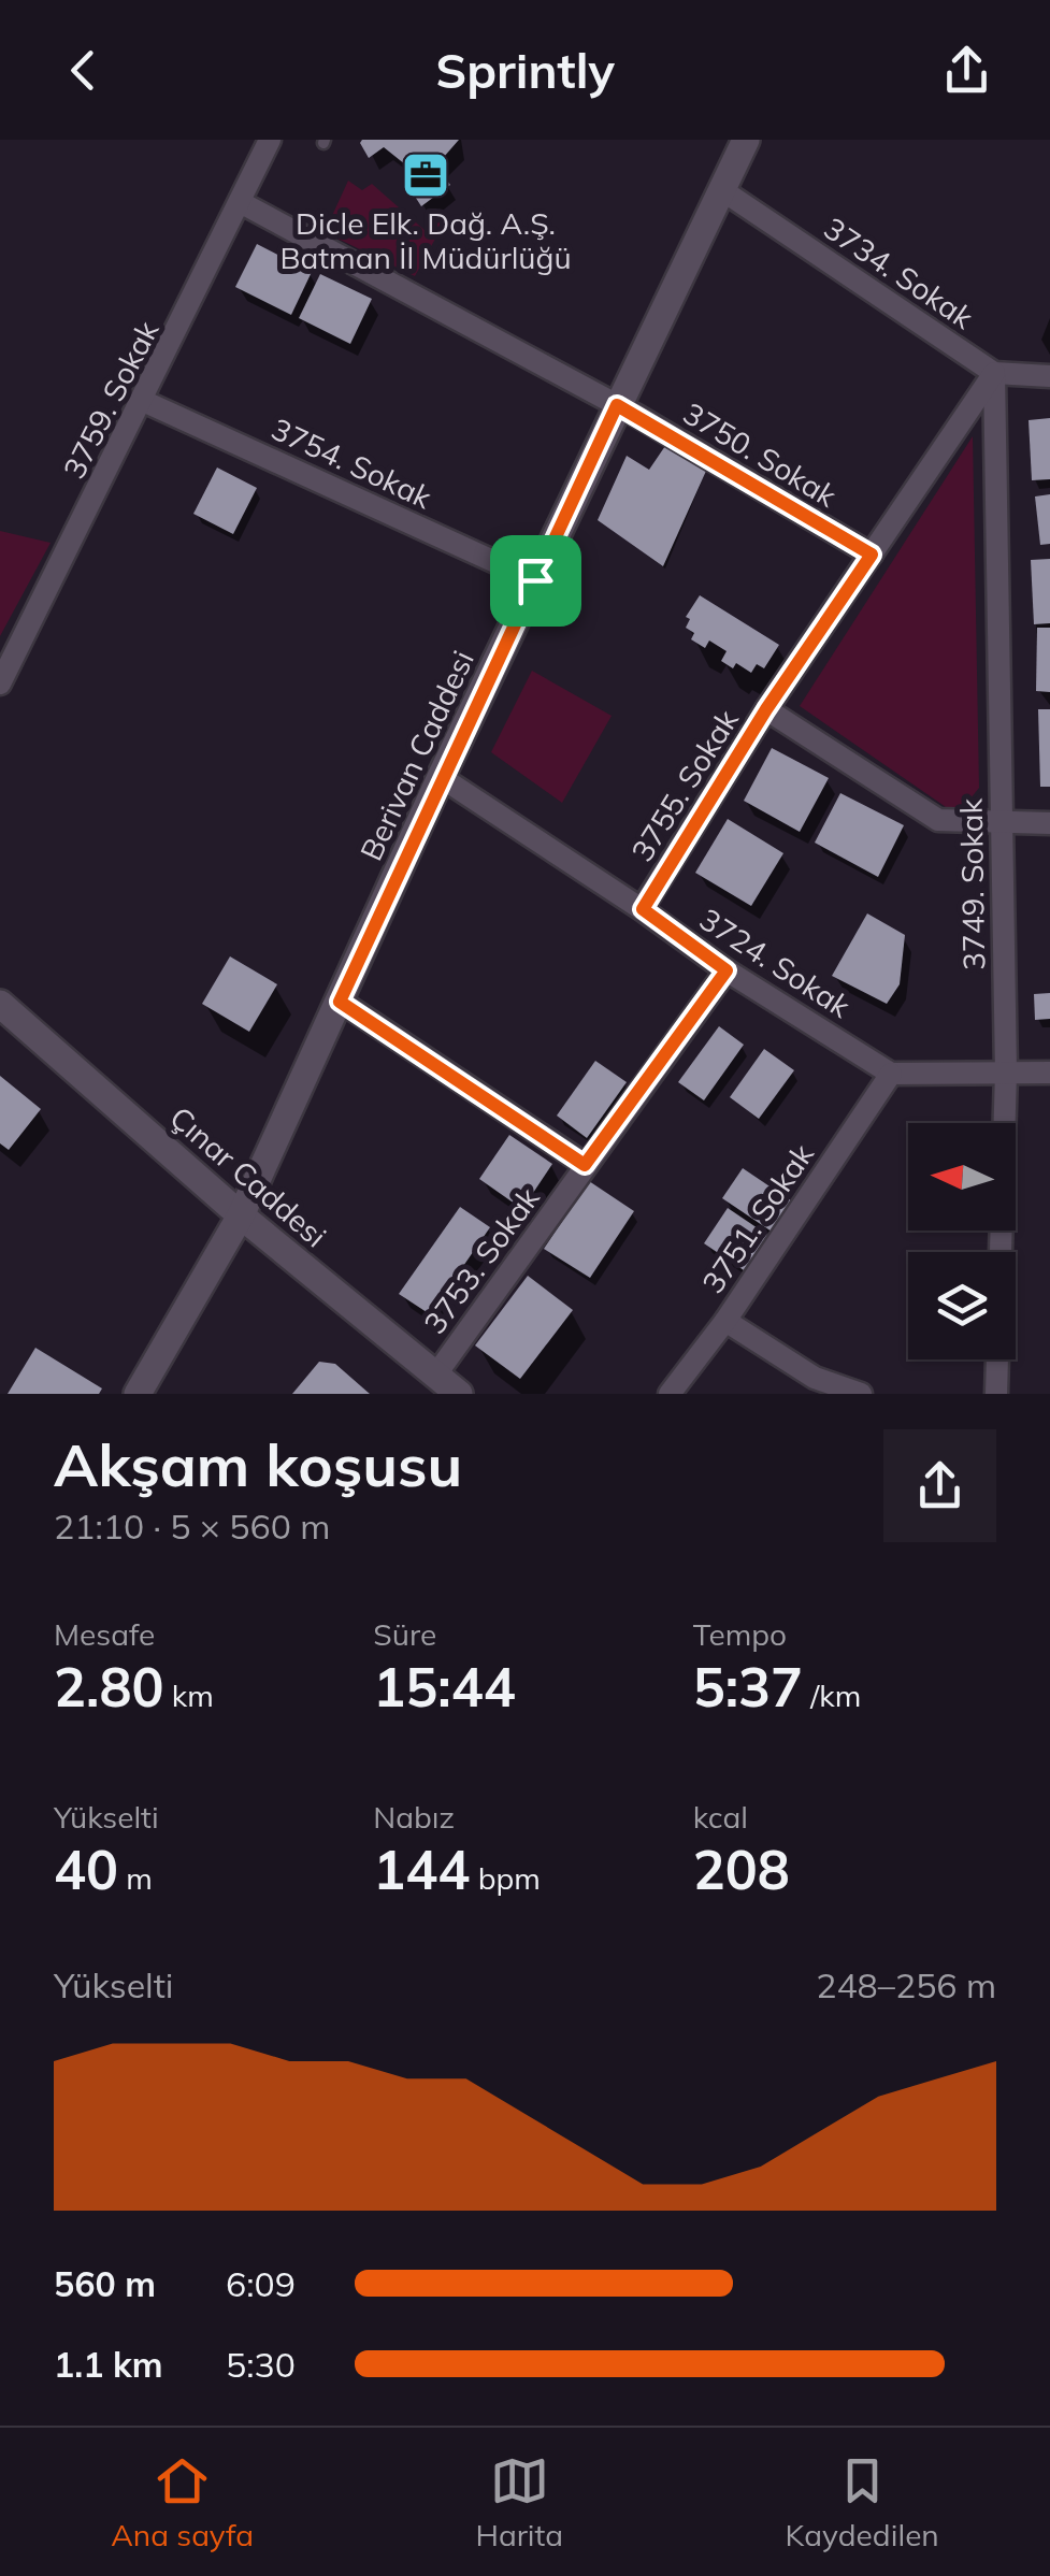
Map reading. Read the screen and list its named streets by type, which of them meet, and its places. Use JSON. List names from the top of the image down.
{
  "streets": {
    "street": [
      "3734. Sokak",
      "3759. Sokak",
      "3750. Sokak",
      "3754. Sokak",
      "Berivan Caddesi",
      "3755. Sokak",
      "3749. Sokak",
      "3724. Sokak",
      "Çınar Caddesi",
      "3751. Sokak",
      "3753. Sokak"
    ]
  },
  "crossings": [
    ["3734. Sokak", "Berivan Caddesi"],
    ["3734. Sokak", "3755. Sokak"],
    ["3734. Sokak", "3749. Sokak"],
    ["3759. Sokak", "3750. Sokak"],
    ["3759. Sokak", "3754. Sokak"],
    ["3750. Sokak", "Berivan Caddesi"],
    ["3750. Sokak", "3755. Sokak"],
    ["3754. Sokak", "Berivan Caddesi"],
    ["Berivan Caddesi", "3724. Sokak"],
    ["Berivan Caddesi", "Çınar Caddesi"],
    ["3755. Sokak", "3749. Sokak"],
    ["3755. Sokak", "3724. Sokak"],
    ["3724. Sokak", "3751. Sokak"],
    ["3724. Sokak", "3753. Sokak"],
    ["Çınar Caddesi", "3753. Sokak"]
  ],
  "places": {
    "office": ["Dicle Elk. Dağ. A.Ş. Batman İl Müdürlüğü"]
  },
  "north": "left",
  "page": {
    "header": "Sprintly",
    "heading": ["Akşam koşusu", "21:10 · 5 × 560 m"],
    "stats": [
      ["Mesafe", "2.80 km"],
      ["Süre", "15:44"],
      ["Tempo", "5:37 /km"],
      ["Yükselti", "40 m"],
      ["Nabız", "144 bpm"],
      ["kcal", "208"]
    ],
    "chart": ["Yükselti", "248–256 m"],
    "list": [
      {
        "name": "560 m",
        "note": "6:09"
      },
      {
        "name": "1.1 km",
        "note": "5:30"
      }
    ],
    "tabs": ["Ana sayfa", "Harita", "Kaydedilen"]
  }
}
